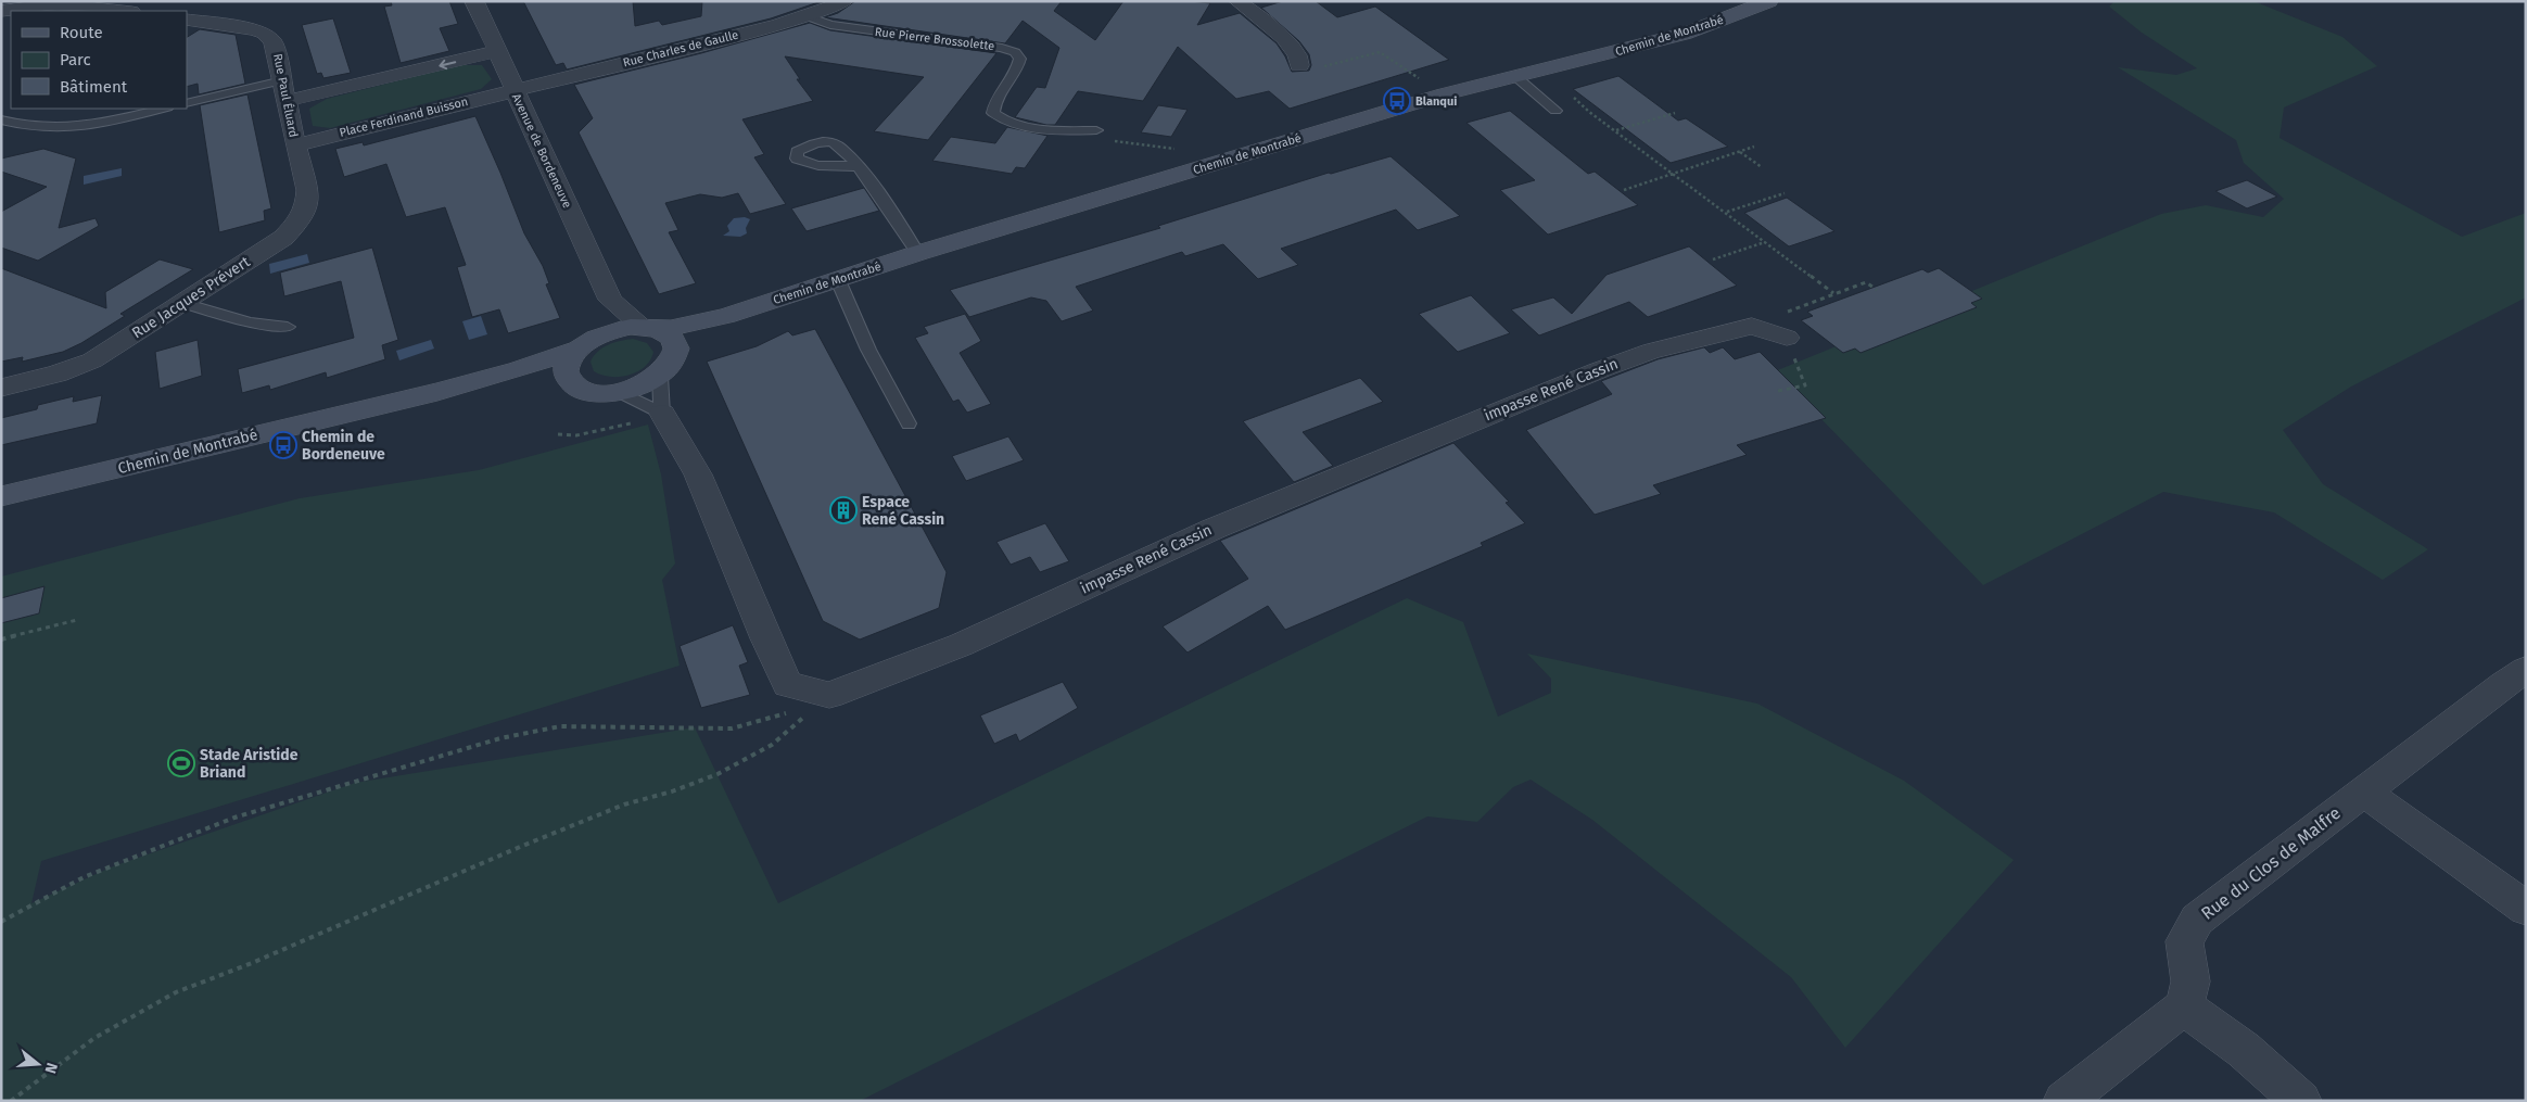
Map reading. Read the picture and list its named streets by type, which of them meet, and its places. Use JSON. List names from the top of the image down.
{
  "streets": {
    "street": [
      "Chemin de Montrabé",
      "Rue Charles de Gaulle",
      "Rue Paul Éluard",
      "Place Ferdinand Buisson",
      "Avenue de Bordeneuve",
      "Rue Jacques Prévert",
      "impasse René Cassin",
      "Rue du Clos de Malfre"
    ],
    "lane": ["Rue Pierre Brossolette"]
  },
  "crossings": [
    ["Chemin de Montrabé", "Avenue de Bordeneuve"],
    ["Rue Pierre Brossolette", "Rue Charles de Gaulle"],
    ["Rue Charles de Gaulle", "Place Ferdinand Buisson"],
    ["Rue Charles de Gaulle", "Avenue de Bordeneuve"],
    ["Rue Paul Éluard", "Place Ferdinand Buisson"],
    ["Rue Paul Éluard", "Rue Jacques Prévert"],
    ["Place Ferdinand Buisson", "Avenue de Bordeneuve"],
    ["Place Ferdinand Buisson", "Rue Jacques Prévert"]
  ],
  "places": {
    "bus stop": ["Blanqui", "Chemin de Bordeneuve"],
    "building": ["Espace René Cassin"],
    "sports": ["Stade Aristide Briand"]
  },
  "legend": ["Route", "Parc", "Bâtiment"],
  "north": "right"
}
